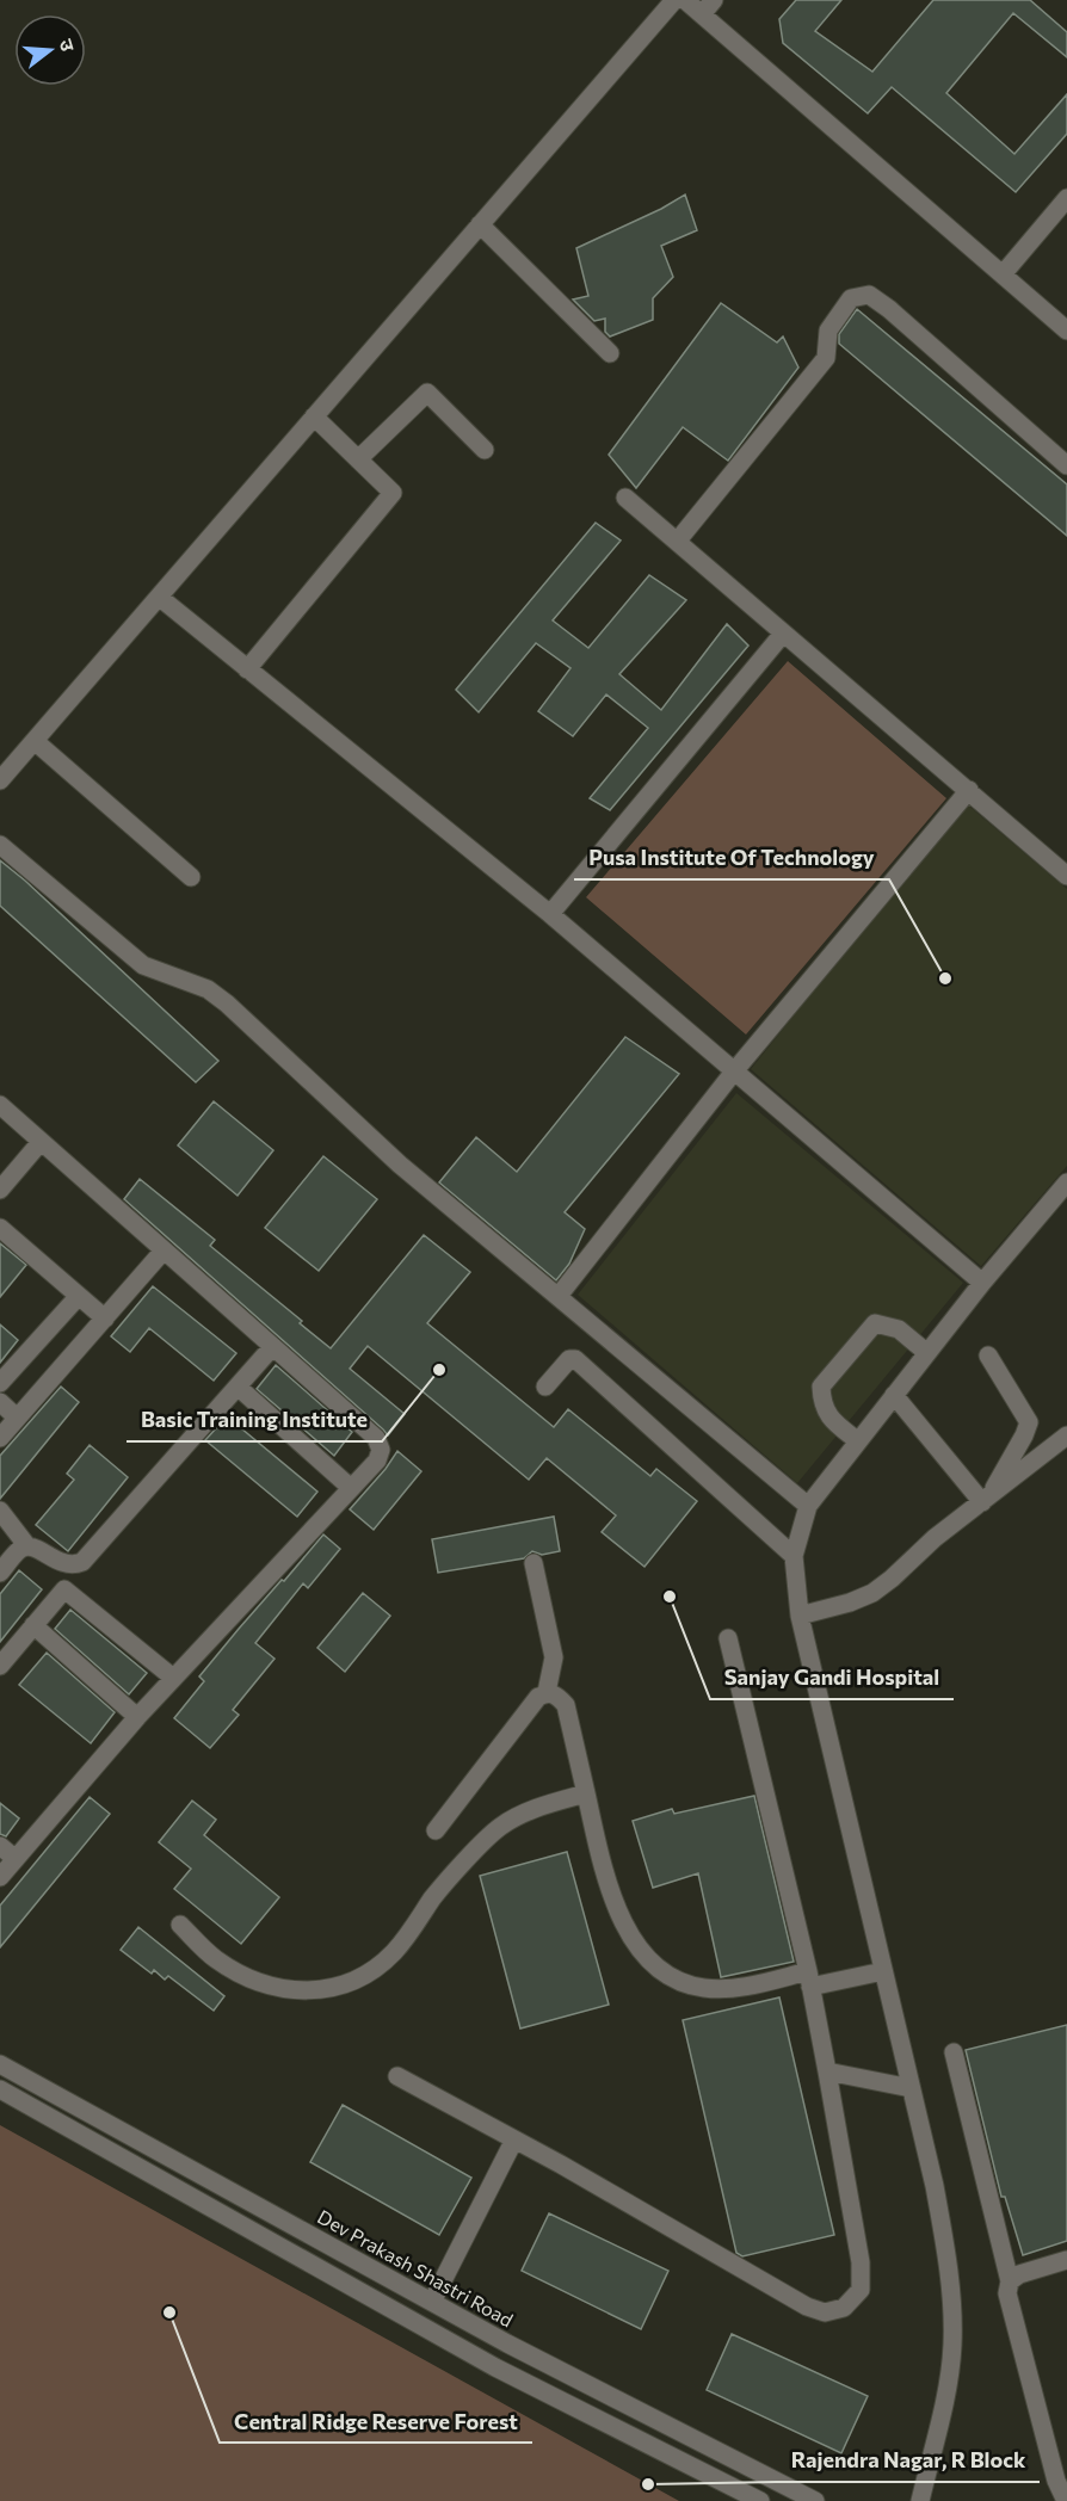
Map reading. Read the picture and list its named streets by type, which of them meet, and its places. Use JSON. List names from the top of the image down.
{
  "streets": {
    "street": ["Dev Prakash Shastri Road"]
  },
  "places": [
    "Pusa Institute Of Technology",
    "Basic Training Institute",
    "Sanjay Gandi Hospital",
    "Central Ridge Reserve Forest",
    "Rajendra Nagar, R Block"
  ],
  "north": "right"
}
